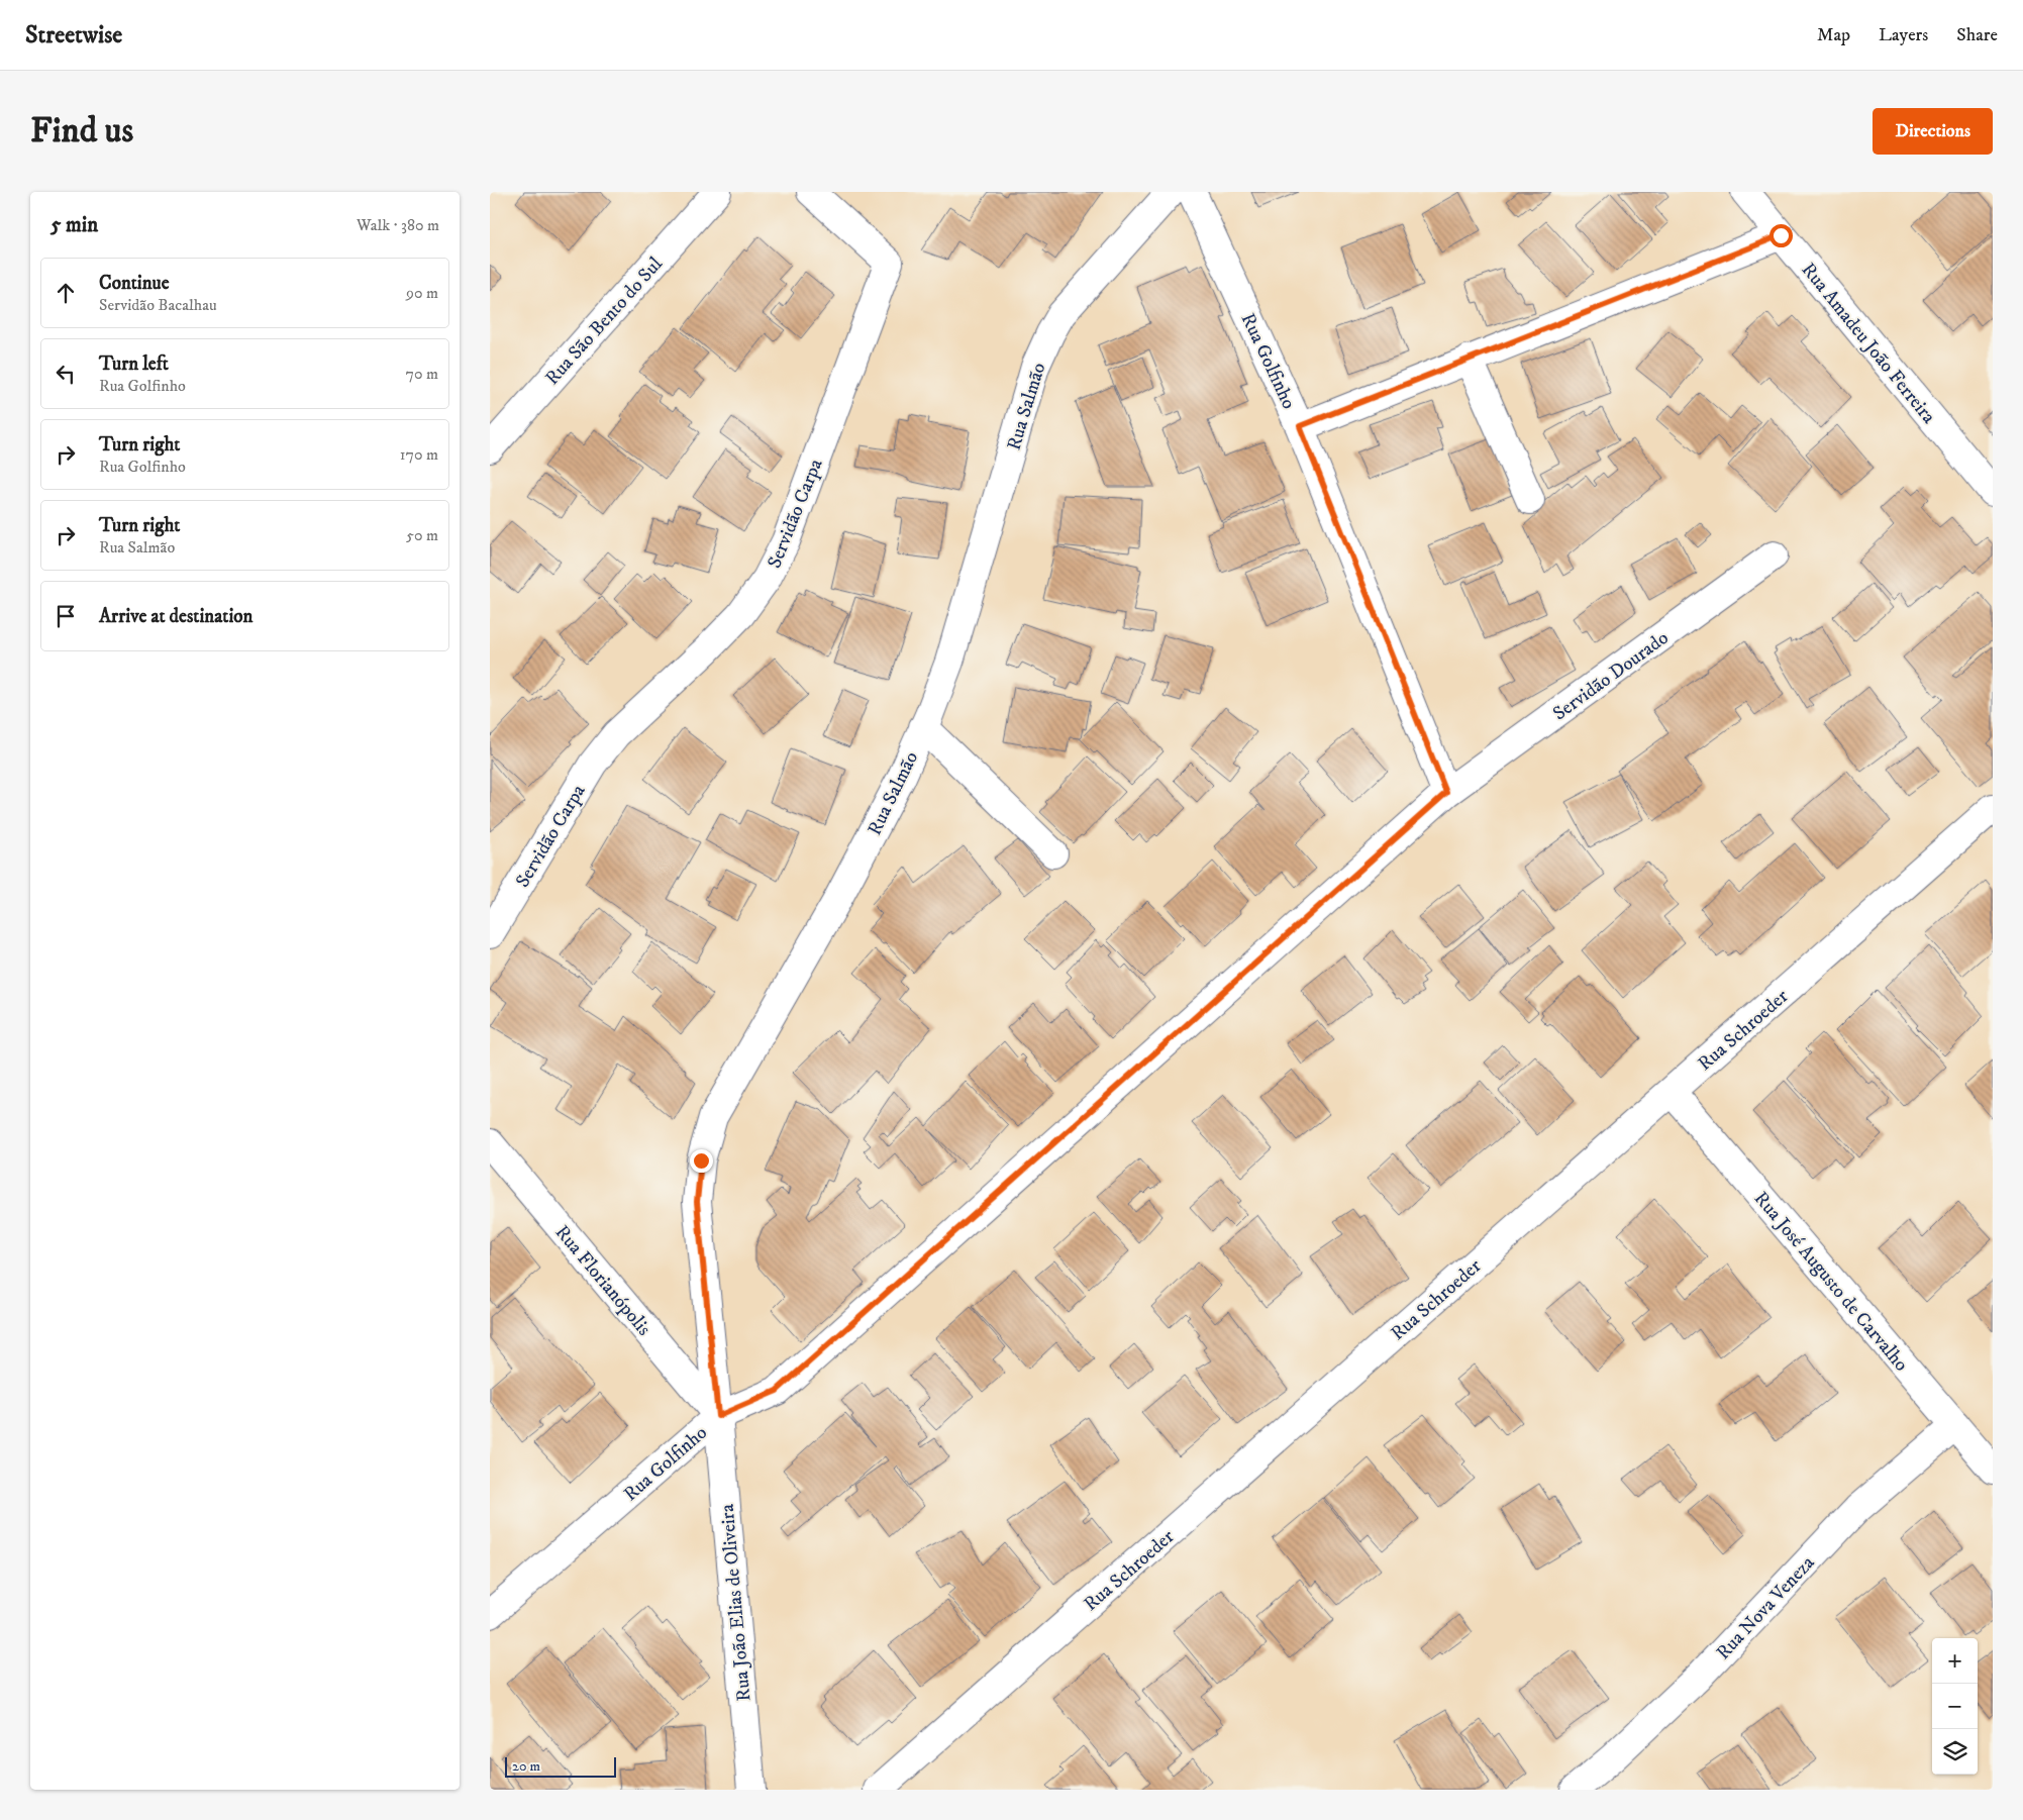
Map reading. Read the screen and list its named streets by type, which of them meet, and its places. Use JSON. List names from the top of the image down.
{
  "streets": {
    "street": [
      "Rua São Bento do Sul",
      "Rua Amadeu João Ferreira",
      "Rua Golfinho",
      "Rua Salmão",
      "Servidão Carpa",
      "Servidão Dourado",
      "Rua Schroeder",
      "Rua Florianópolis",
      "Rua José Augusto de Carvalho",
      "Rua João Elias de Oliveira",
      "Rua Nova Veneza"
    ]
  },
  "crossings": [
    ["Rua Golfinho", "Rua Salmão"],
    ["Rua Golfinho", "Servidão Dourado"],
    ["Rua Golfinho", "Rua Florianópolis"],
    ["Rua Golfinho", "Rua João Elias de Oliveira"],
    ["Rua Salmão", "Rua Florianópolis"],
    ["Rua Salmão", "Rua João Elias de Oliveira"],
    ["Rua Schroeder", "Rua José Augusto de Carvalho"],
    ["Rua Florianópolis", "Rua João Elias de Oliveira"],
    ["Rua José Augusto de Carvalho", "Rua Nova Veneza"]
  ],
  "scale_bar": "20 m",
  "page": {
    "header": "Streetwise",
    "nav": ["Map", "Layers", "Share"],
    "buttons": "Directions",
    "title": "Find us",
    "heading": ["5 min", "Walk · 380 m"],
    "list": [
      ["Continue", "Servidão Bacalhau", "90 m"],
      ["Turn left", "Rua Golfinho", "70 m"],
      ["Turn right", "Rua Golfinho", "170 m"],
      ["Turn right", "Rua Salmão", "50 m"],
      "Arrive at destination"
    ],
    "map_buttons": ["+", "−"],
    "scale": "20 m"
  }
}
